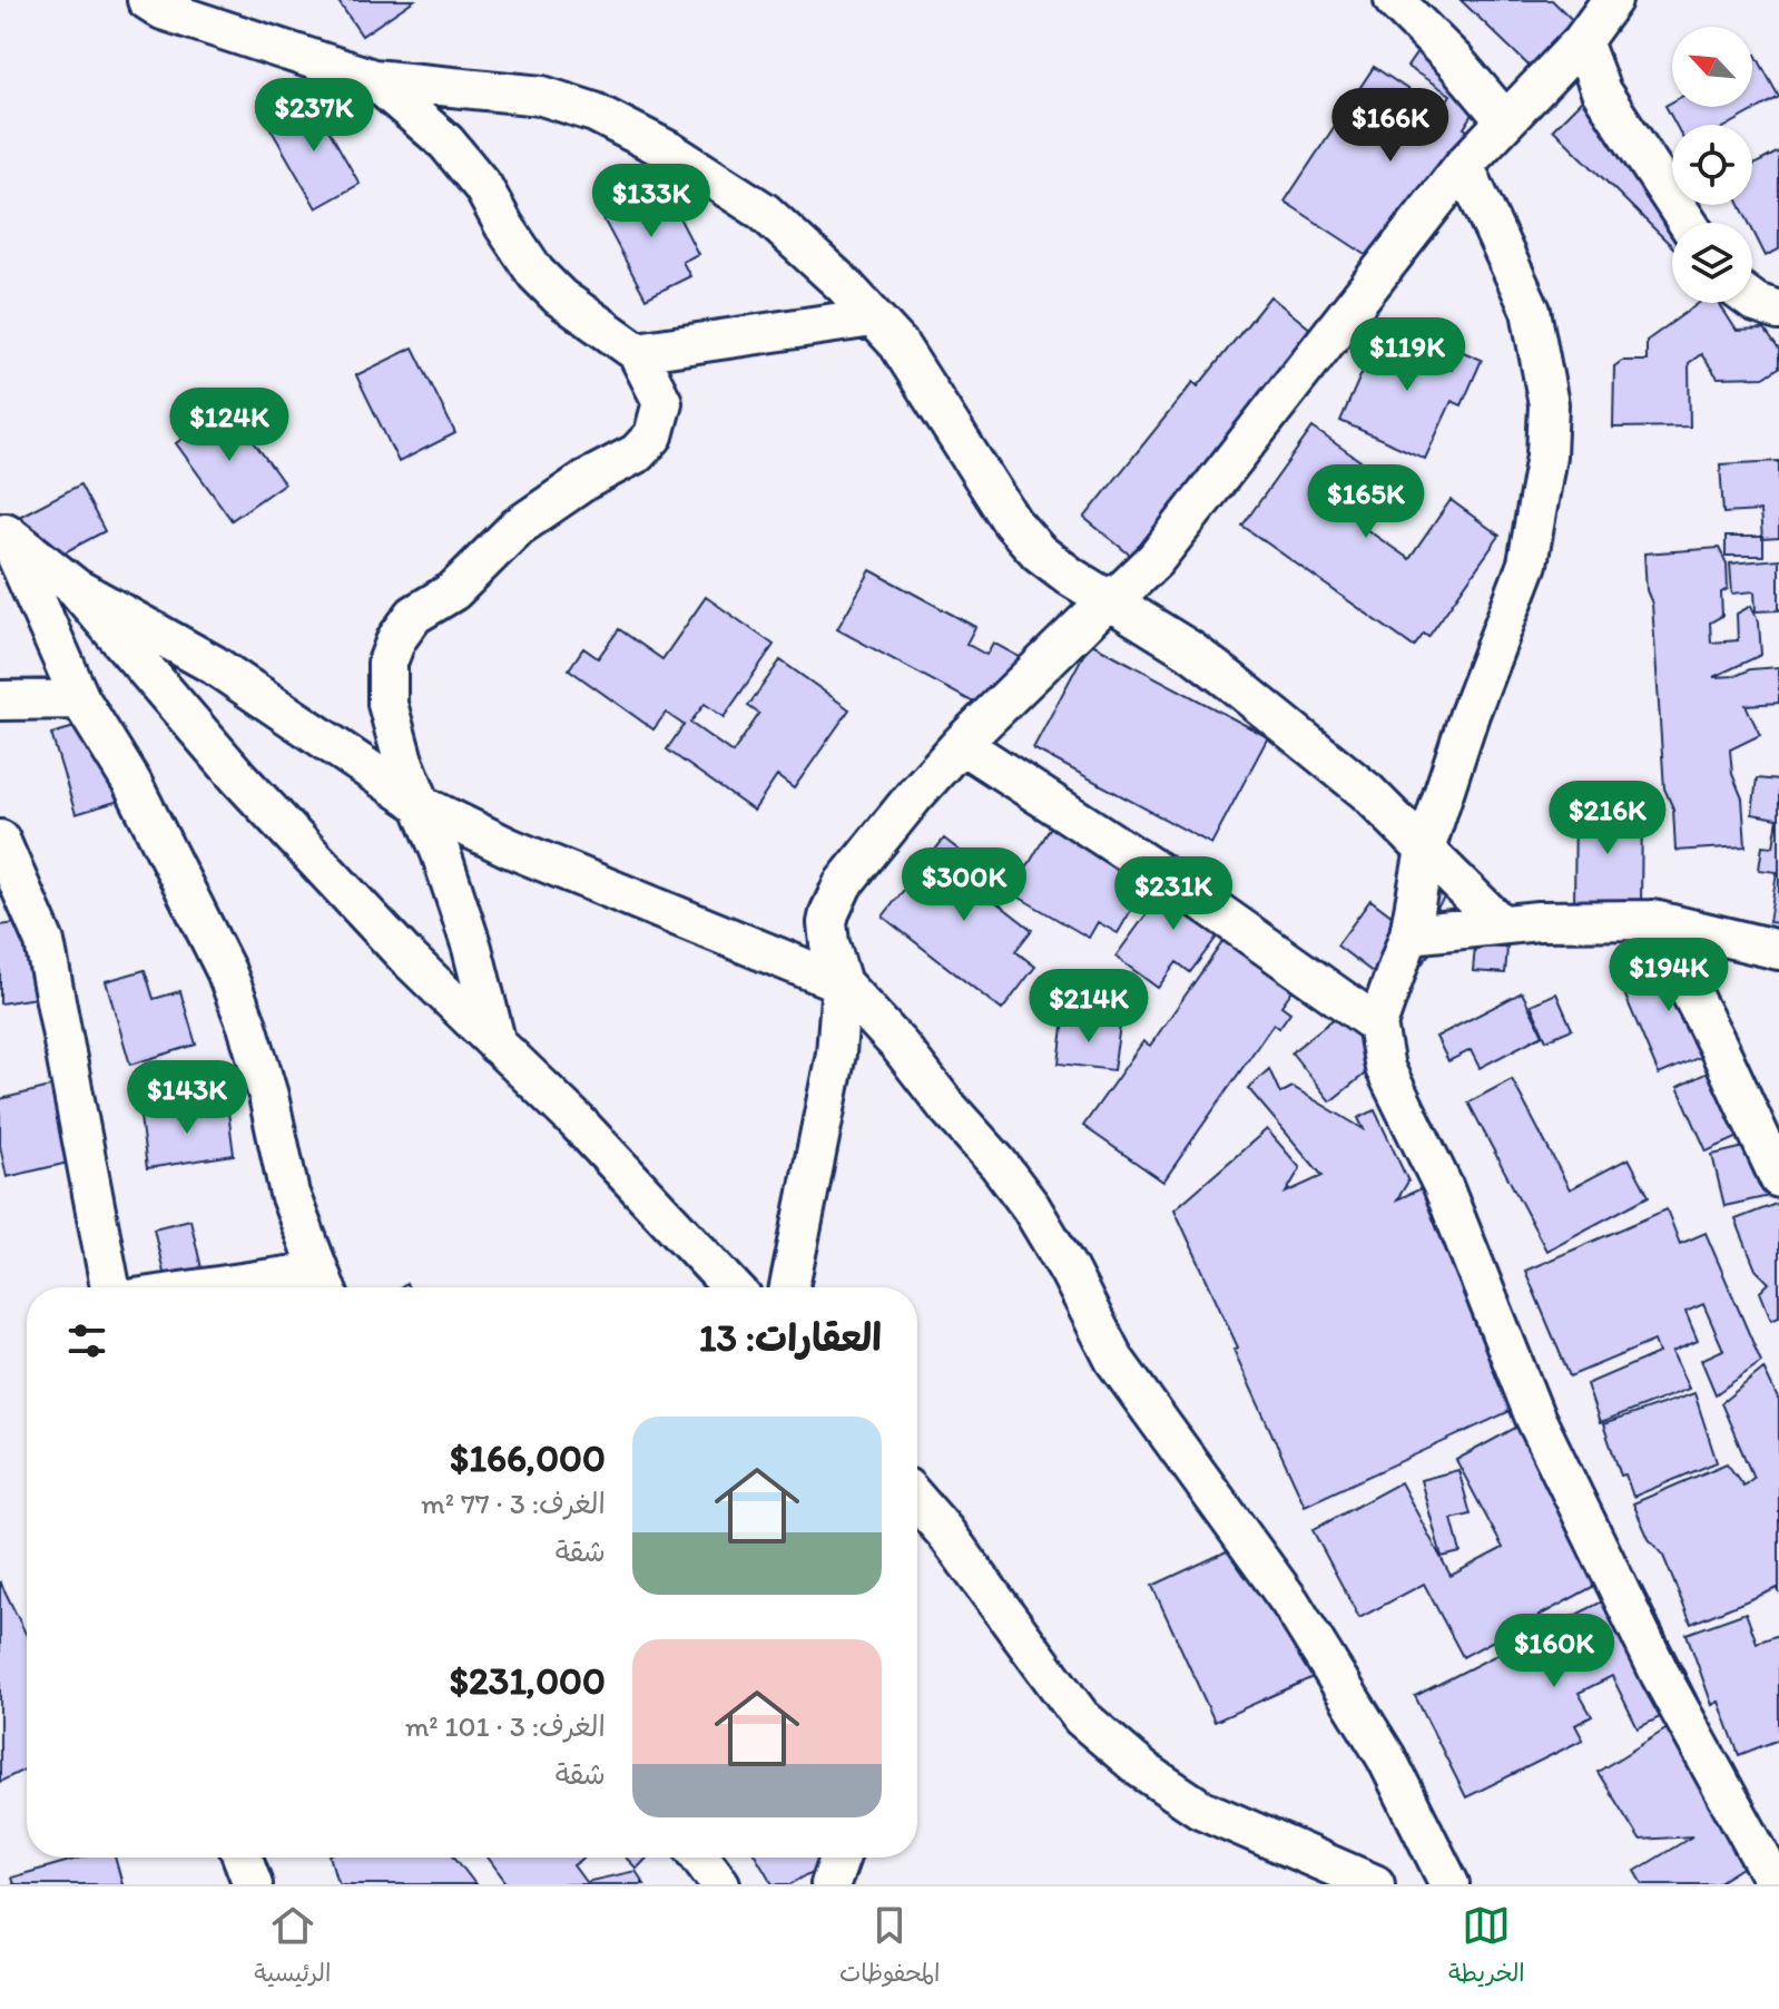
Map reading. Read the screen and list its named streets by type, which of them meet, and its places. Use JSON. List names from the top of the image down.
{
  "north": "top left",
  "page": {
    "price": [
      "$237K",
      "$166K",
      "$133K",
      "$119K",
      "$124K",
      "$165K",
      "$216K",
      "$300K",
      "$231K",
      "$194K",
      "$214K",
      "$143K",
      "$160K"
    ],
    "heading": "العقارات: 13",
    "list": [
      {
        "name": "$166,000",
        "note": "الغرف: 3 · 77 m² · شقة"
      },
      {
        "name": "$231,000",
        "note": "الغرف: 3 · 101 m² · شقة"
      }
    ],
    "tabs": ["الخريطة", "المحفوظات", "الرئيسية"]
  }
}
